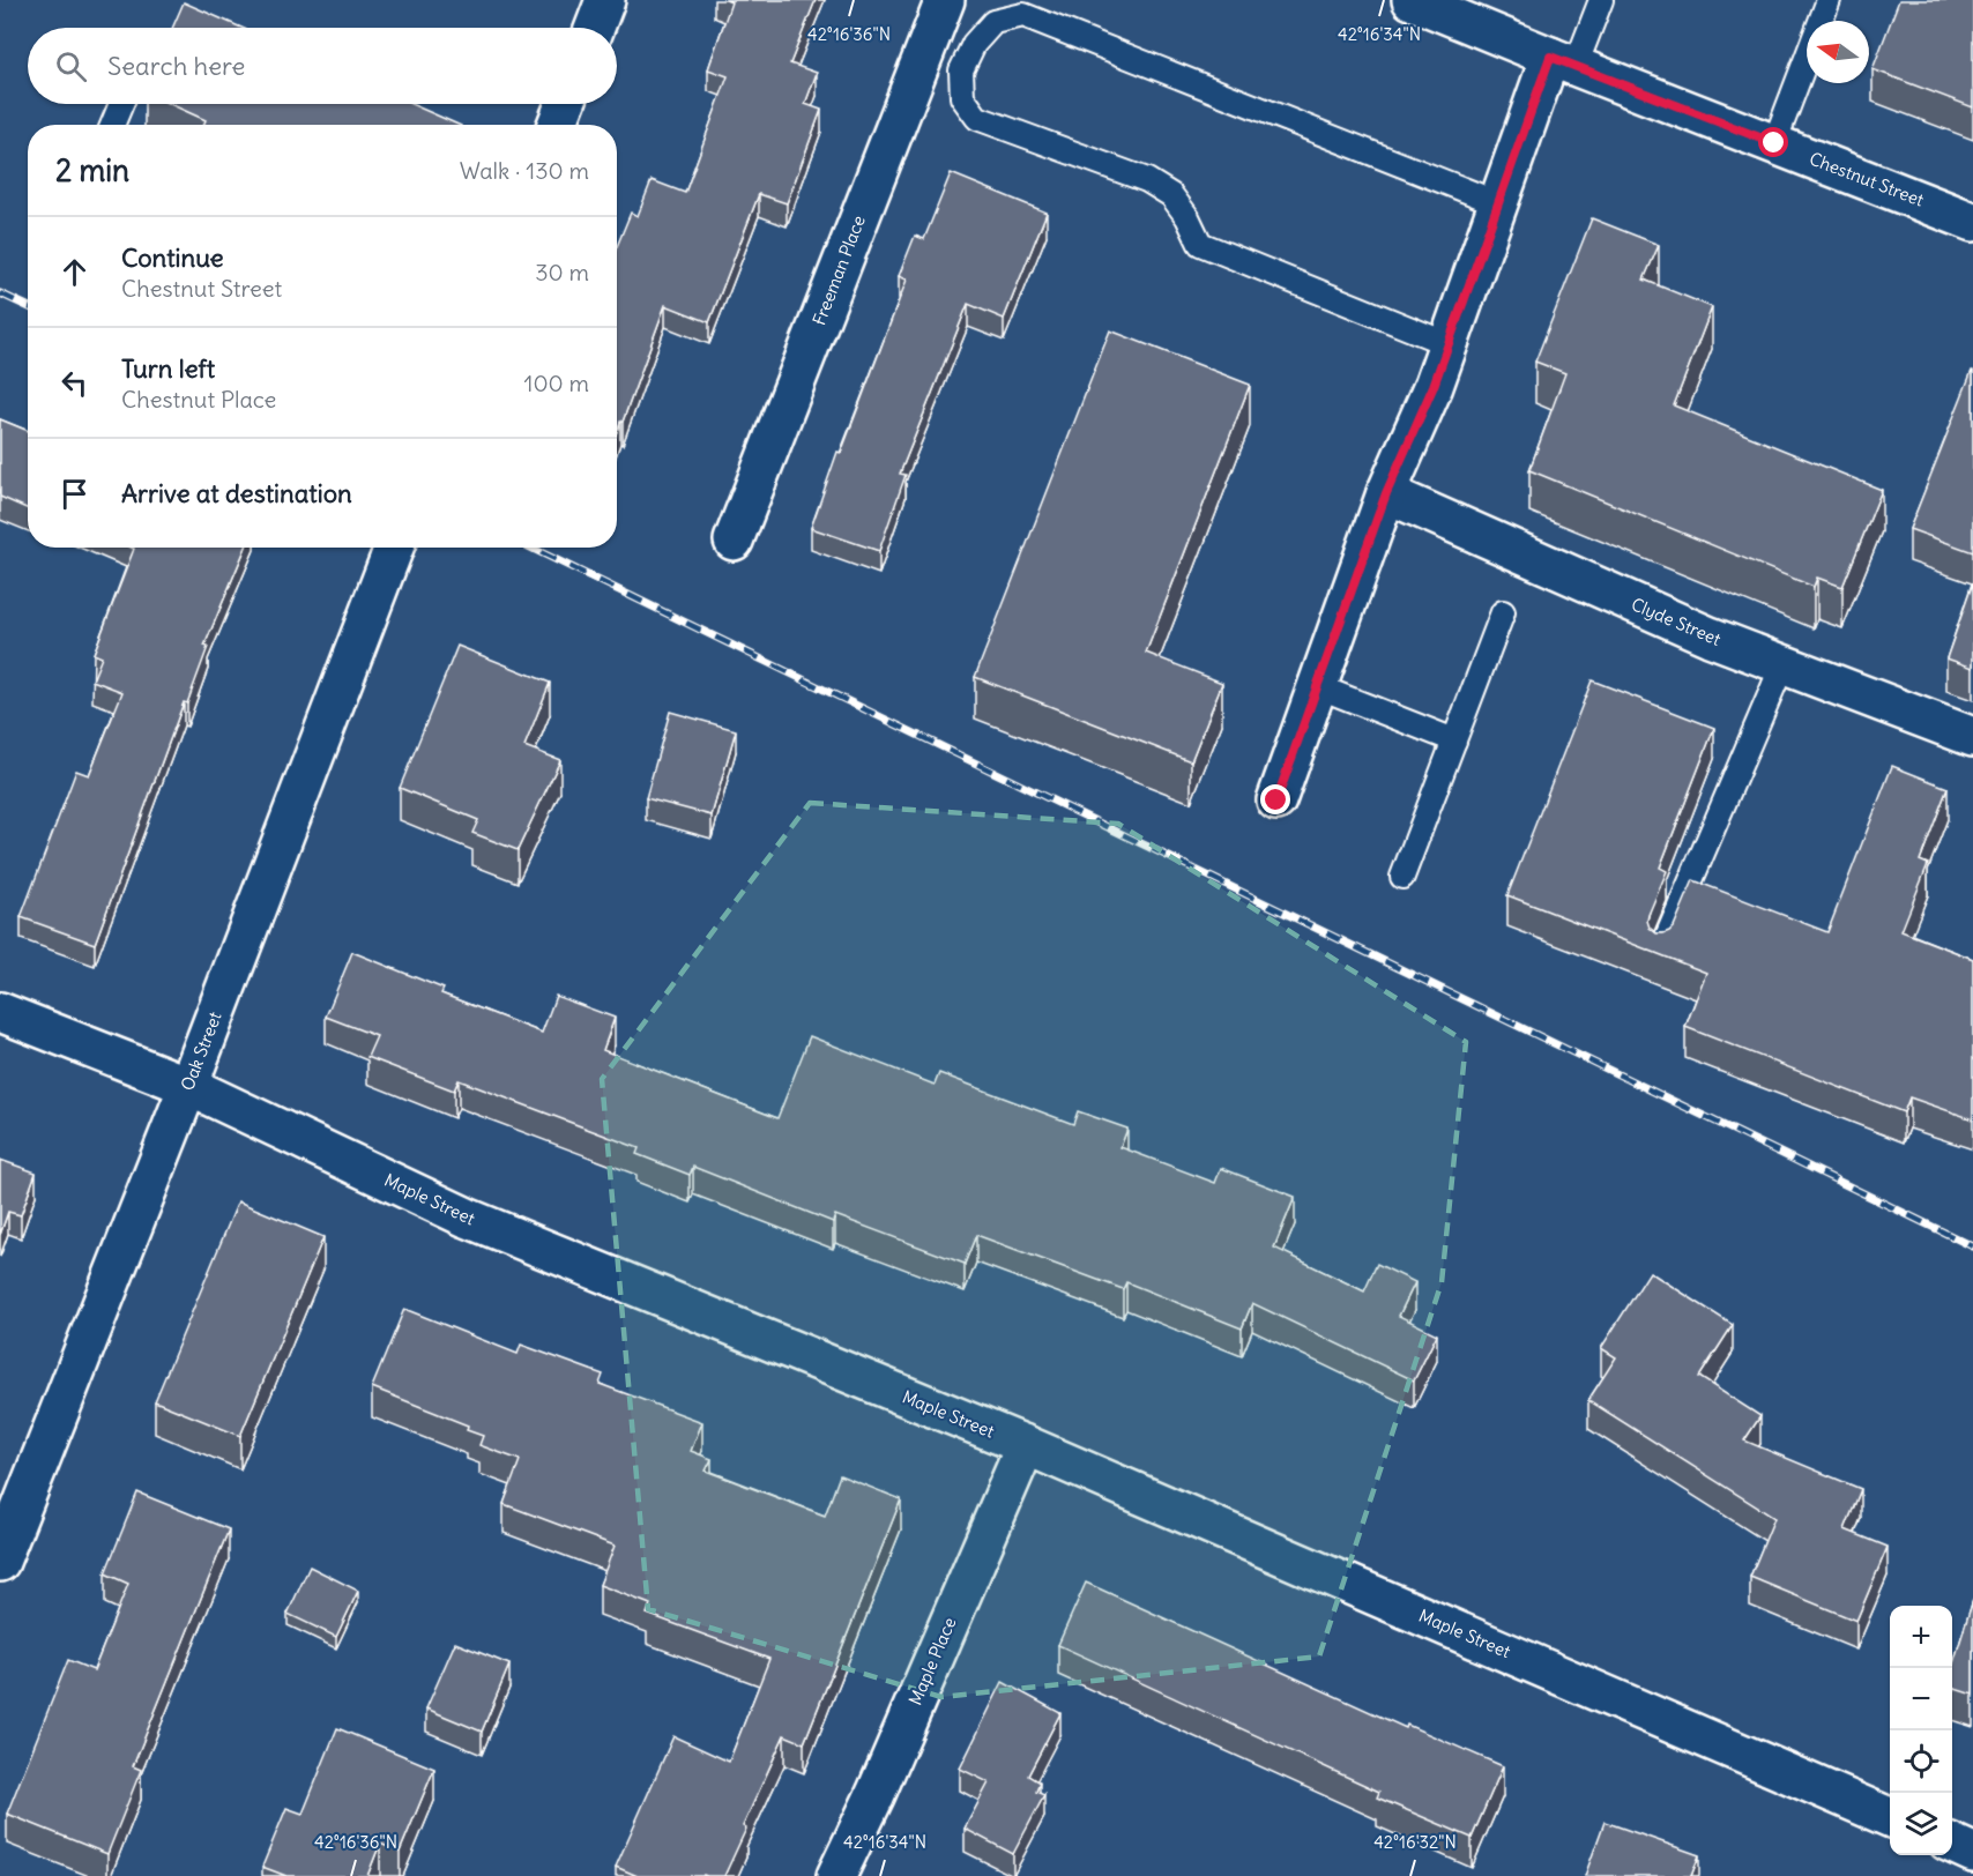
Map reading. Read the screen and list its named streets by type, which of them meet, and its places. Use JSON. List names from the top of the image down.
{
  "streets": {
    "street": [
      "Chestnut Street",
      "Freeman Place",
      "Clyde Street",
      "Oak Street",
      "Maple Street",
      "Maple Place"
    ]
  },
  "crossings": [
    ["Oak Street", "Maple Street"],
    ["Maple Street", "Maple Place"]
  ],
  "north": "left",
  "page": {
    "search": "Search here",
    "heading": ["2 min", "Walk · 130 m"],
    "list": [
      ["Continue", "Chestnut Street", "30 m"],
      ["Turn left", "Chestnut Place", "100 m"],
      "Arrive at destination"
    ],
    "map_buttons": ["+", "−"]
  },
  "coordinates": ["42°16'36\"N", "42°16'34\"N", "42°16'32\"N"]
}
